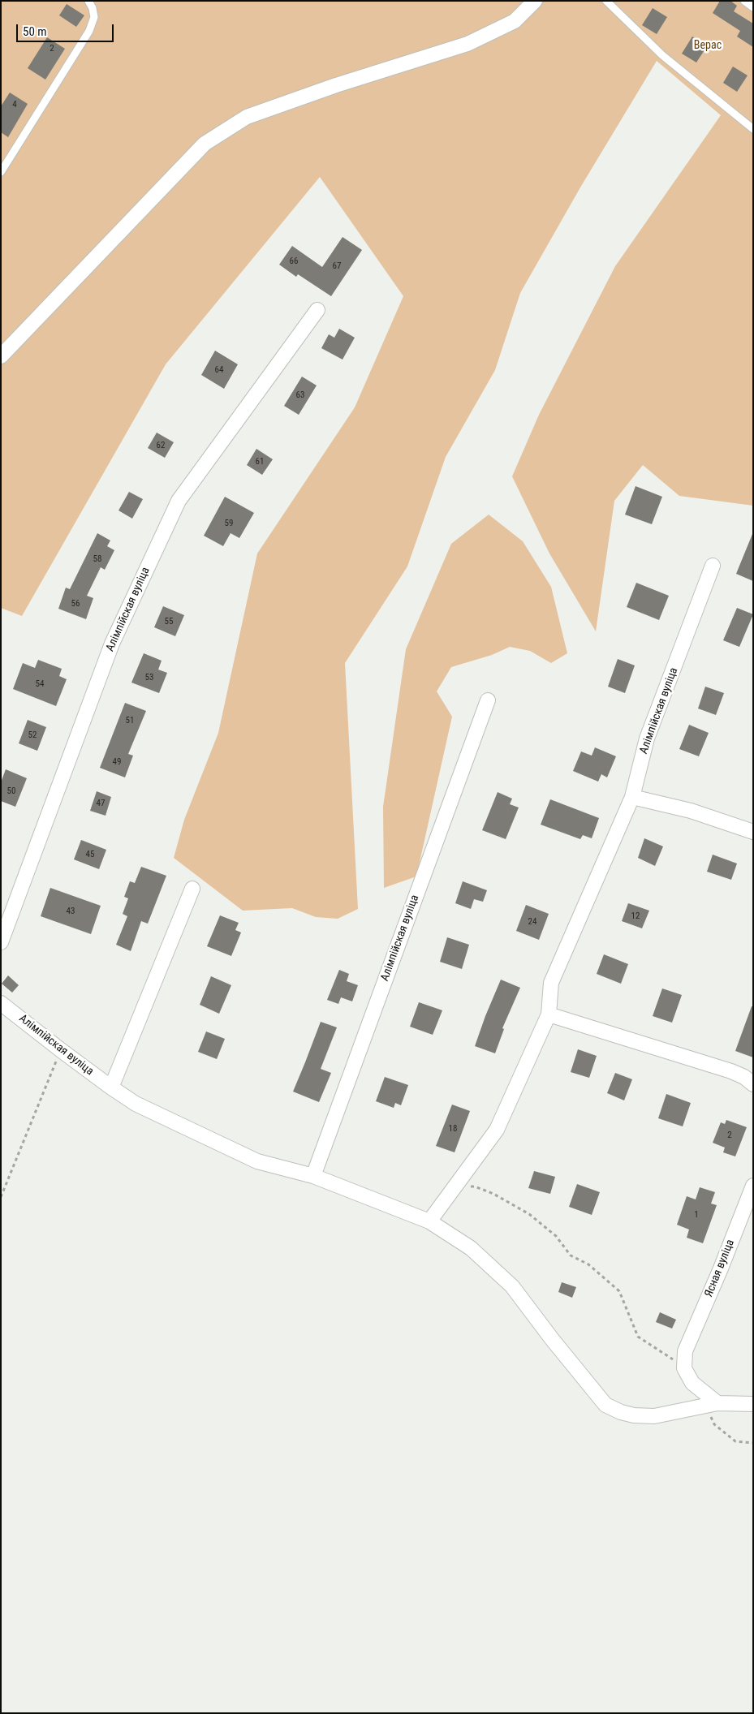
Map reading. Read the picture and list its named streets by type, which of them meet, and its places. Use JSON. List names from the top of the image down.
{
  "streets": {
    "street": ["Алімпійская вуліца", "Ясная вуліца"]
  },
  "parks": ["Верас"],
  "house_numbers": [
    "2",
    "4",
    "66",
    "67",
    "64",
    "63",
    "62",
    "61",
    "59",
    "58",
    "56",
    "55",
    "53",
    "54",
    "51",
    "52",
    "49",
    "50",
    "47",
    "45",
    "43",
    "12",
    "24",
    "18",
    "2",
    "1"
  ],
  "scale_bar": "50 m"
}
